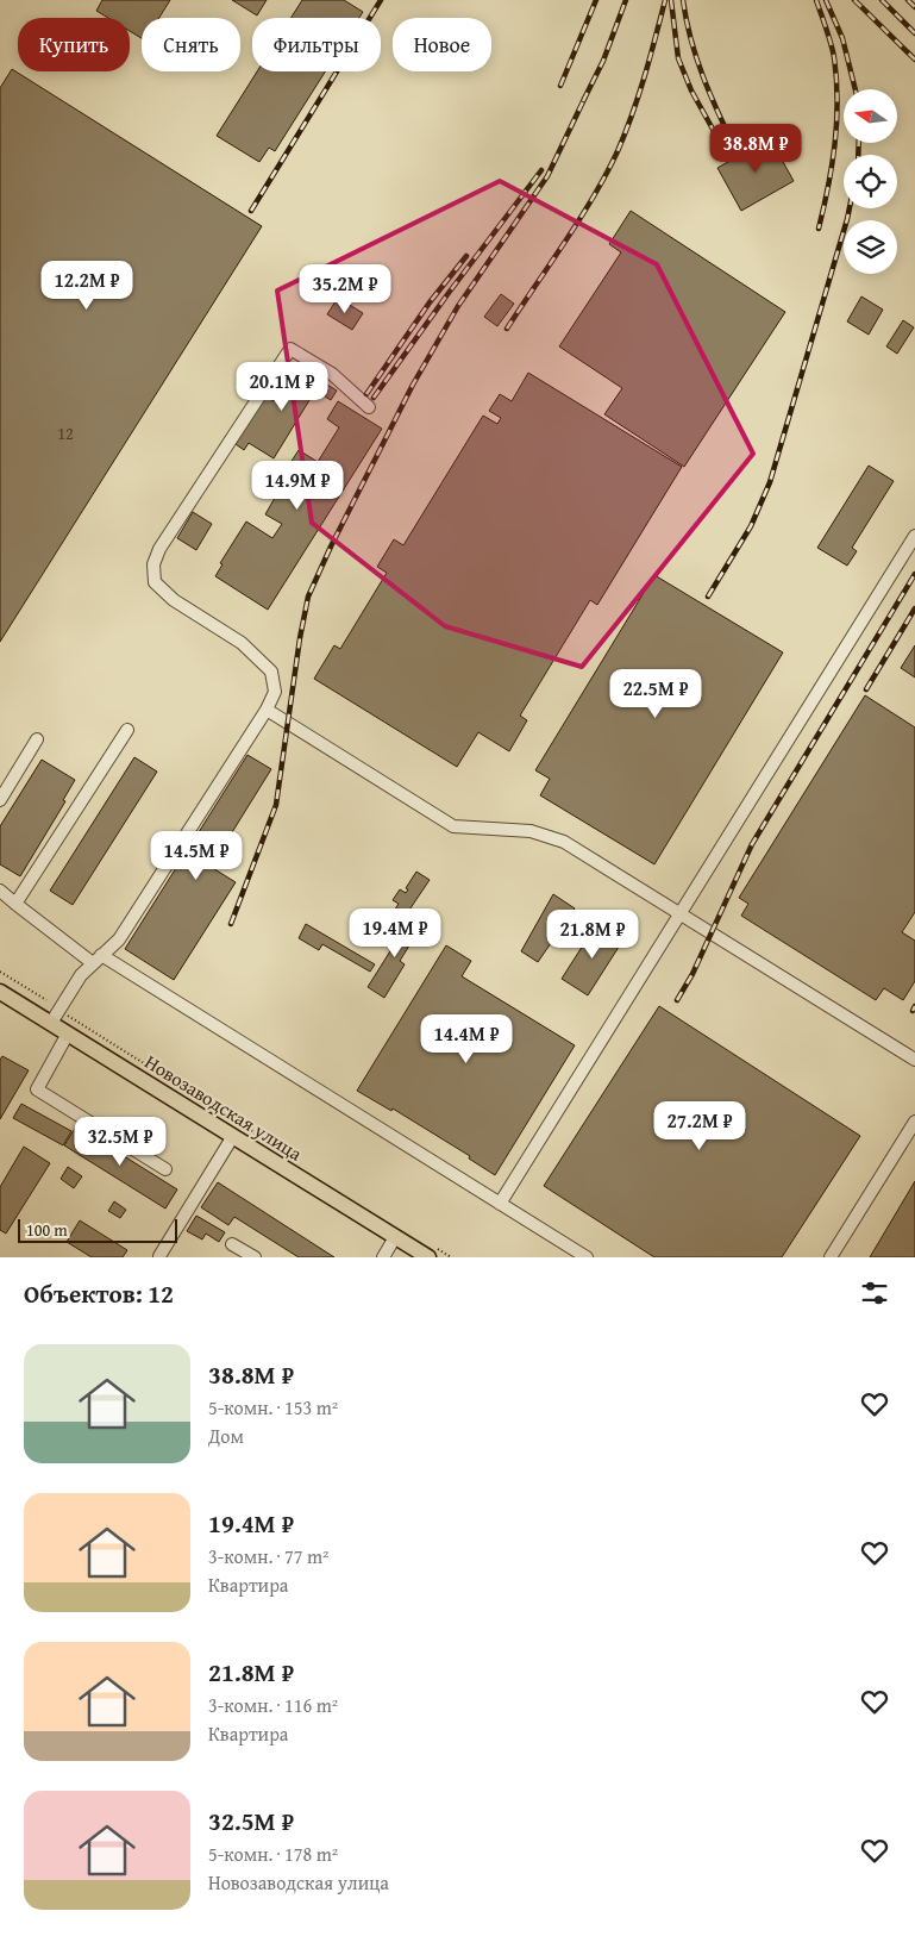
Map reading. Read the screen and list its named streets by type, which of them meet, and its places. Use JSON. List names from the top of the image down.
{
  "streets": {
    "main road": ["Новозаводская улица"]
  },
  "house_numbers": ["12"],
  "scale_bar": "100 m",
  "north": "left",
  "page": {
    "chip": [
      "Купить",
      "Снять",
      "Фильтры",
      "Новое"
    ],
    "price": [
      "38.8M ₽",
      "12.2M ₽",
      "35.2M ₽",
      "20.1M ₽",
      "14.9M ₽",
      "22.5M ₽",
      "14.5M ₽",
      "19.4M ₽",
      "21.8M ₽",
      "14.4M ₽",
      "27.2M ₽",
      "32.5M ₽"
    ],
    "scale": "100 m",
    "heading": "Объектов: 12",
    "list": [
      {
        "name": "38.8M ₽",
        "note": "5-комн. · 153 m² · Дом"
      },
      {
        "name": "19.4M ₽",
        "note": "3-комн. · 77 m² · Квартира"
      },
      {
        "name": "21.8M ₽",
        "note": "3-комн. · 116 m² · Квартира"
      },
      {
        "name": "32.5M ₽",
        "note": "5-комн. · 178 m² · Новозаводская улица"
      }
    ]
  }
}
